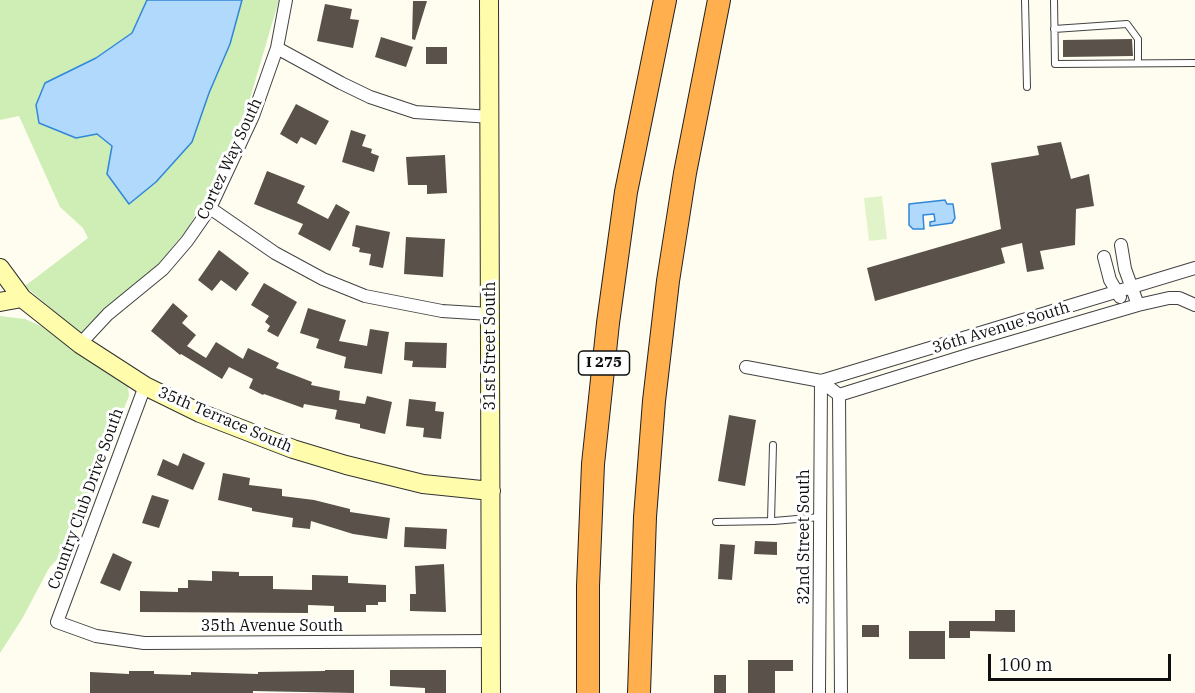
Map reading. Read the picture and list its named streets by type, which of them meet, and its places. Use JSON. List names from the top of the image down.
{
  "streets": {
    "highway": ["I 275"],
    "street": [
      "Cortez Way South",
      "36th Avenue South",
      "31st Street South",
      "35th Terrace South",
      "Country Club Drive South",
      "32nd Street South",
      "35th Avenue South"
    ]
  },
  "crossings": [
    ["Cortez Way South", "35th Terrace South"],
    ["36th Avenue South", "32nd Street South"],
    ["31st Street South", "35th Terrace South"],
    ["31st Street South", "35th Avenue South"],
    ["35th Terrace South", "Country Club Drive South"],
    ["Country Club Drive South", "35th Avenue South"]
  ],
  "scale_bar": "100 m"
}
